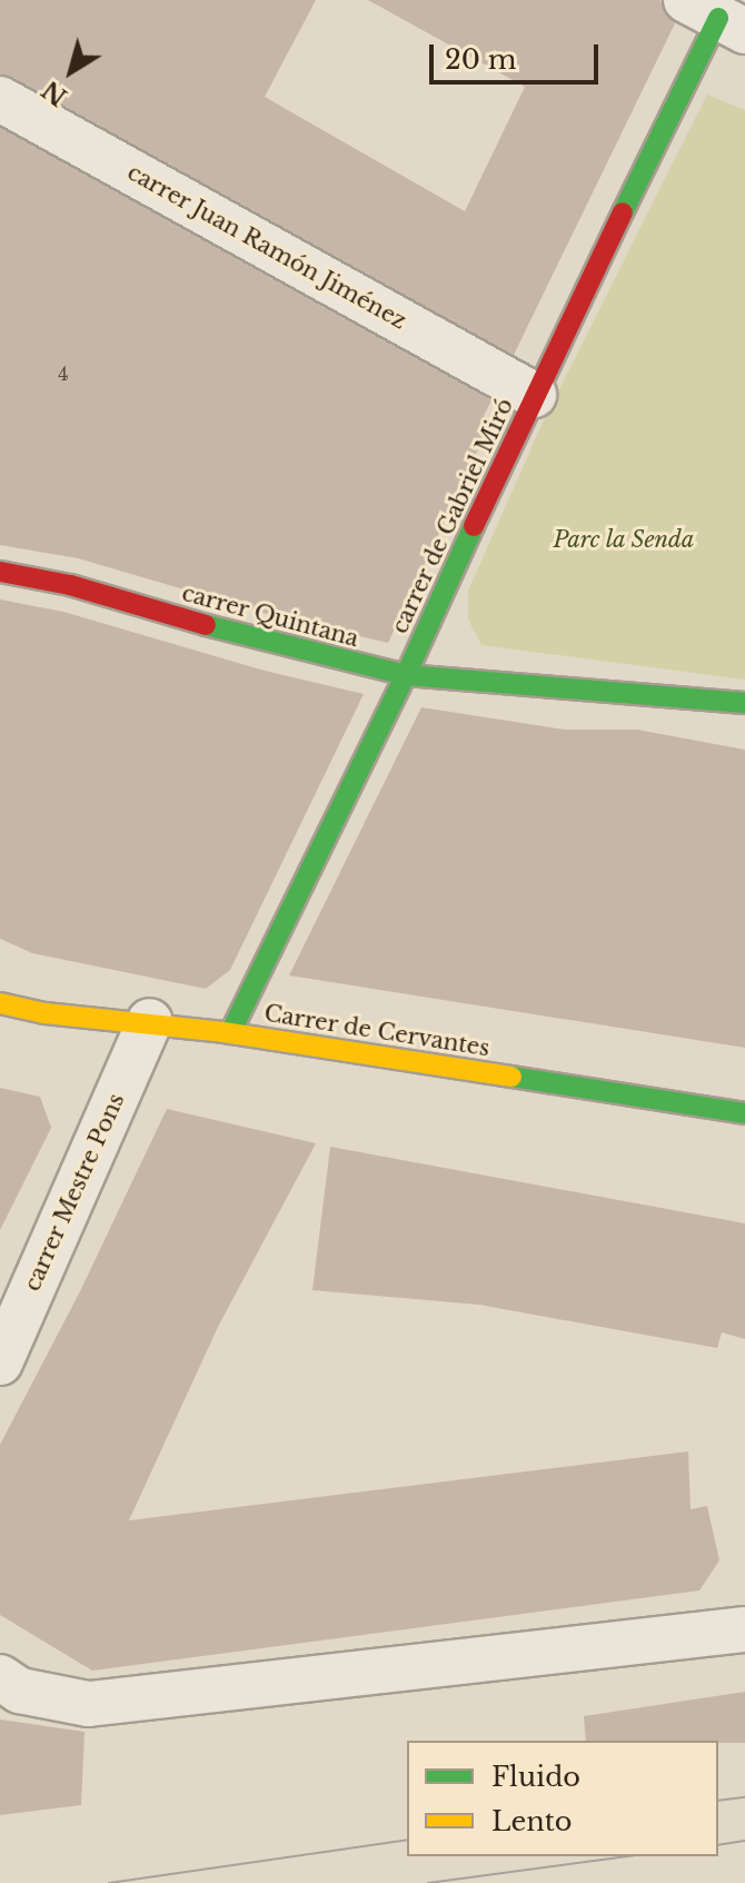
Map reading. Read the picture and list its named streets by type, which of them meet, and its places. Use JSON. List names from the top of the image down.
{
  "streets": {
    "street": [
      "carrer Juan Ramón Jiménez",
      "carrer de Gabriel Miró",
      "carrer Quintana",
      "Carrer de Cervantes",
      "carrer Mestre Pons"
    ]
  },
  "crossings": [
    ["carrer Juan Ramón Jiménez", "carrer de Gabriel Miró"],
    ["carrer de Gabriel Miró", "carrer Quintana"],
    ["carrer de Gabriel Miró", "Carrer de Cervantes"],
    ["Carrer de Cervantes", "carrer Mestre Pons"]
  ],
  "parks": ["Parc la Senda"],
  "house_numbers": ["4"],
  "legend": ["Fluido", "Lento"],
  "scale_bar": "20 m",
  "north": "bottom left"
}
